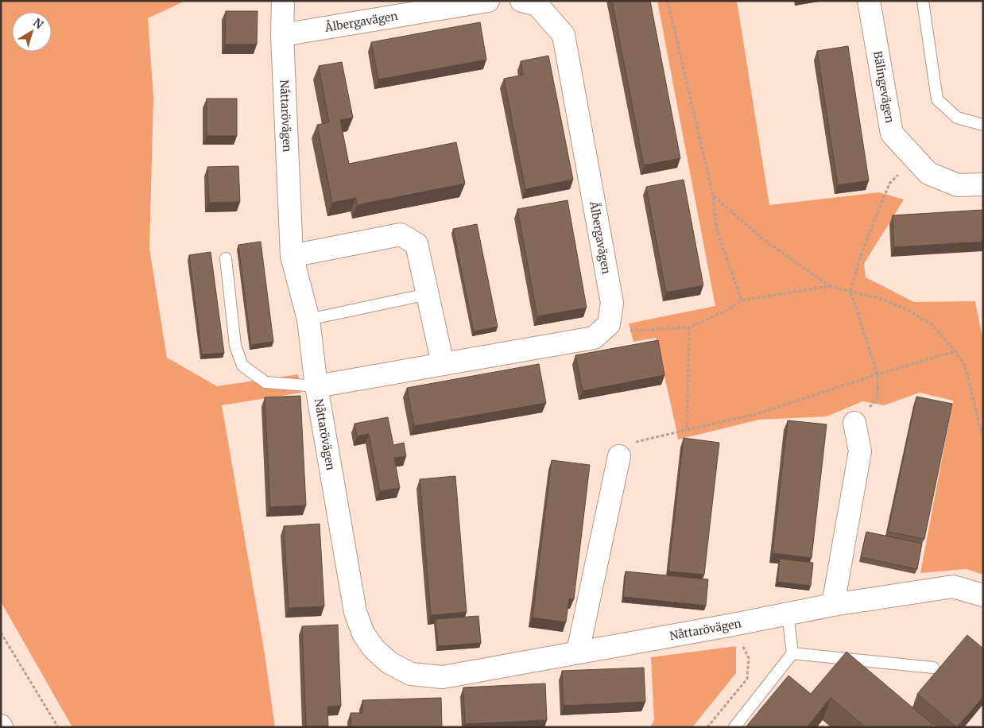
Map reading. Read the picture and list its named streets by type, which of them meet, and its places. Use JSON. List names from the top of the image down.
{
  "streets": {
    "street": ["Ålbergavägen", "Bälingevägen", "Nåttarövägen"]
  },
  "crossings": [
    ["Ålbergavägen", "Nåttarövägen"]
  ],
  "north": "top right"
}
